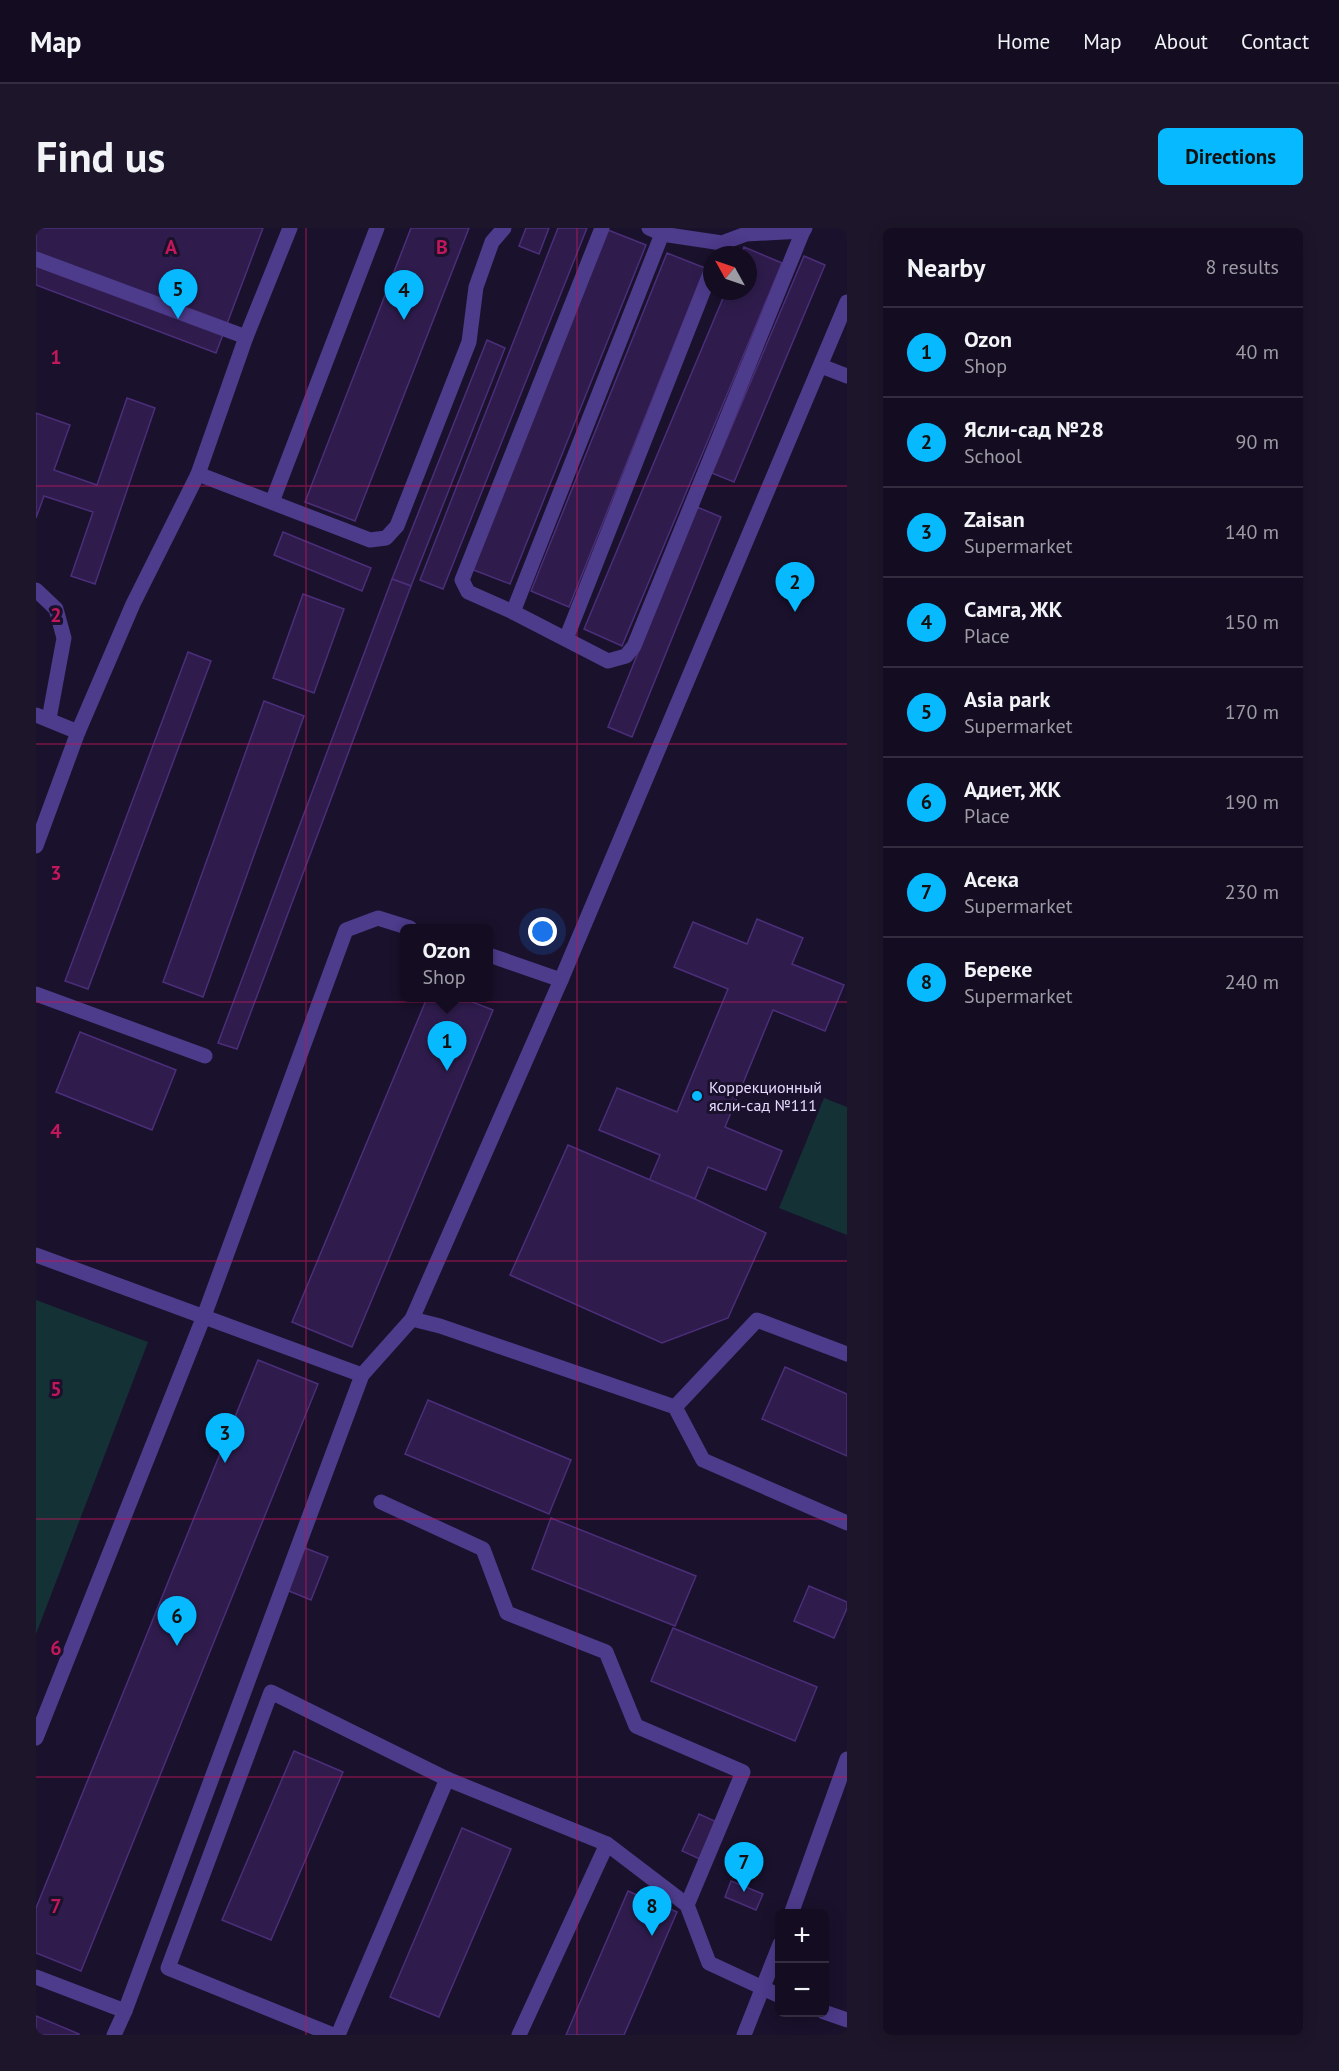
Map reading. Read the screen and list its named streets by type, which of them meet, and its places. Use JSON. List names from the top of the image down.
{
  "places": ["Коррекционный ясли-сад №111"],
  "north": "top left",
  "page": {
    "header": "Map",
    "nav": [
      "Home",
      "Map",
      "About",
      "Contact"
    ],
    "buttons": "Directions",
    "title": "Find us",
    "heading": ["Nearby", "8 results"],
    "pins": [
      "5",
      "4",
      "2",
      "1",
      "3",
      "6",
      "7",
      "8"
    ],
    "list": [
      {
        "mark": "1",
        "name": "Ozon",
        "note": "Shop",
        "value": "40 m"
      },
      {
        "mark": "2",
        "name": "Ясли-сад №28",
        "note": "School",
        "value": "90 m"
      },
      {
        "mark": "3",
        "name": "Zaisan",
        "note": "Supermarket",
        "value": "140 m"
      },
      {
        "mark": "4",
        "name": "Самга, ЖК",
        "note": "Place",
        "value": "150 m"
      },
      {
        "mark": "5",
        "name": "Asia park",
        "note": "Supermarket",
        "value": "170 m"
      },
      {
        "mark": "6",
        "name": "Адиет, ЖК",
        "note": "Place",
        "value": "190 m"
      },
      {
        "mark": "7",
        "name": "Асека",
        "note": "Supermarket",
        "value": "230 m"
      },
      {
        "mark": "8",
        "name": "Береке",
        "note": "Supermarket",
        "value": "240 m"
      }
    ],
    "popup": ["Ozon", "Shop"],
    "map_buttons": ["+", "−"]
  },
  "grid": {
    "columns": ["A", "B"],
    "rows": [
      "1",
      "2",
      "3",
      "4",
      "5",
      "6",
      "7"
    ]
  }
}
